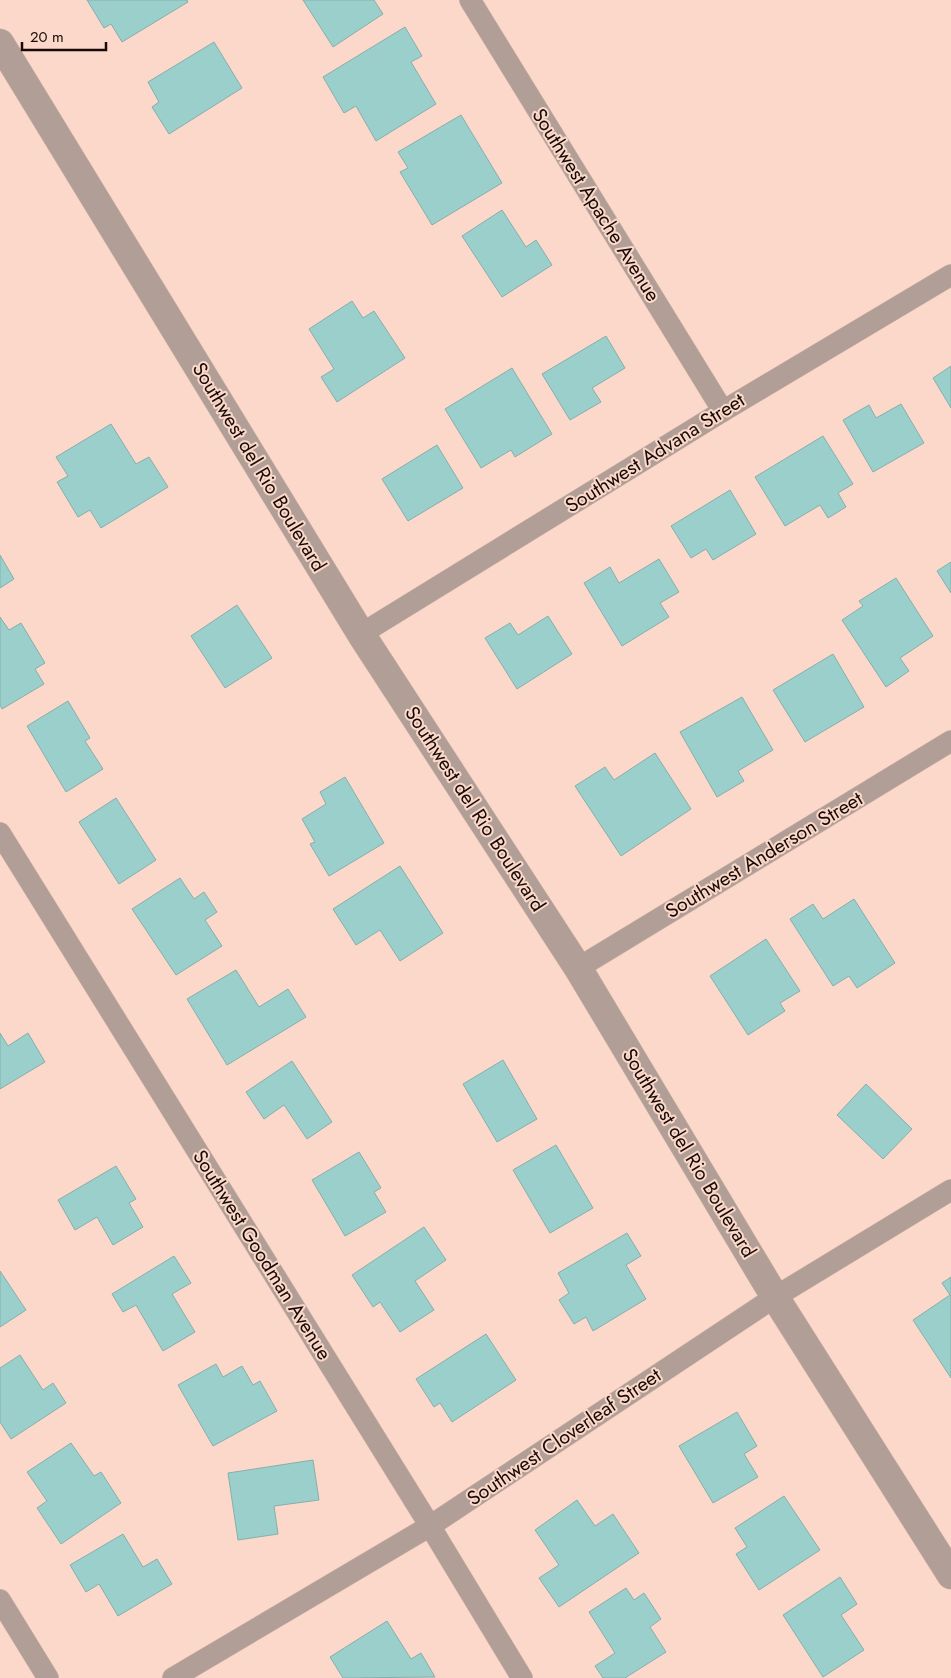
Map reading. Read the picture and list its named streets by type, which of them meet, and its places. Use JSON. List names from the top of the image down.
{
  "streets": {
    "street": [
      "Southwest Apache Avenue",
      "Southwest Advana Street",
      "Southwest del Rio Boulevard",
      "Southwest Anderson Street",
      "Southwest Goodman Avenue",
      "Southwest Cloverleaf Street"
    ]
  },
  "crossings": [
    ["Southwest Apache Avenue", "Southwest Advana Street"],
    ["Southwest Advana Street", "Southwest del Rio Boulevard"],
    ["Southwest del Rio Boulevard", "Southwest Anderson Street"],
    ["Southwest del Rio Boulevard", "Southwest Cloverleaf Street"],
    ["Southwest Goodman Avenue", "Southwest Cloverleaf Street"]
  ],
  "scale_bar": "20 m"
}
